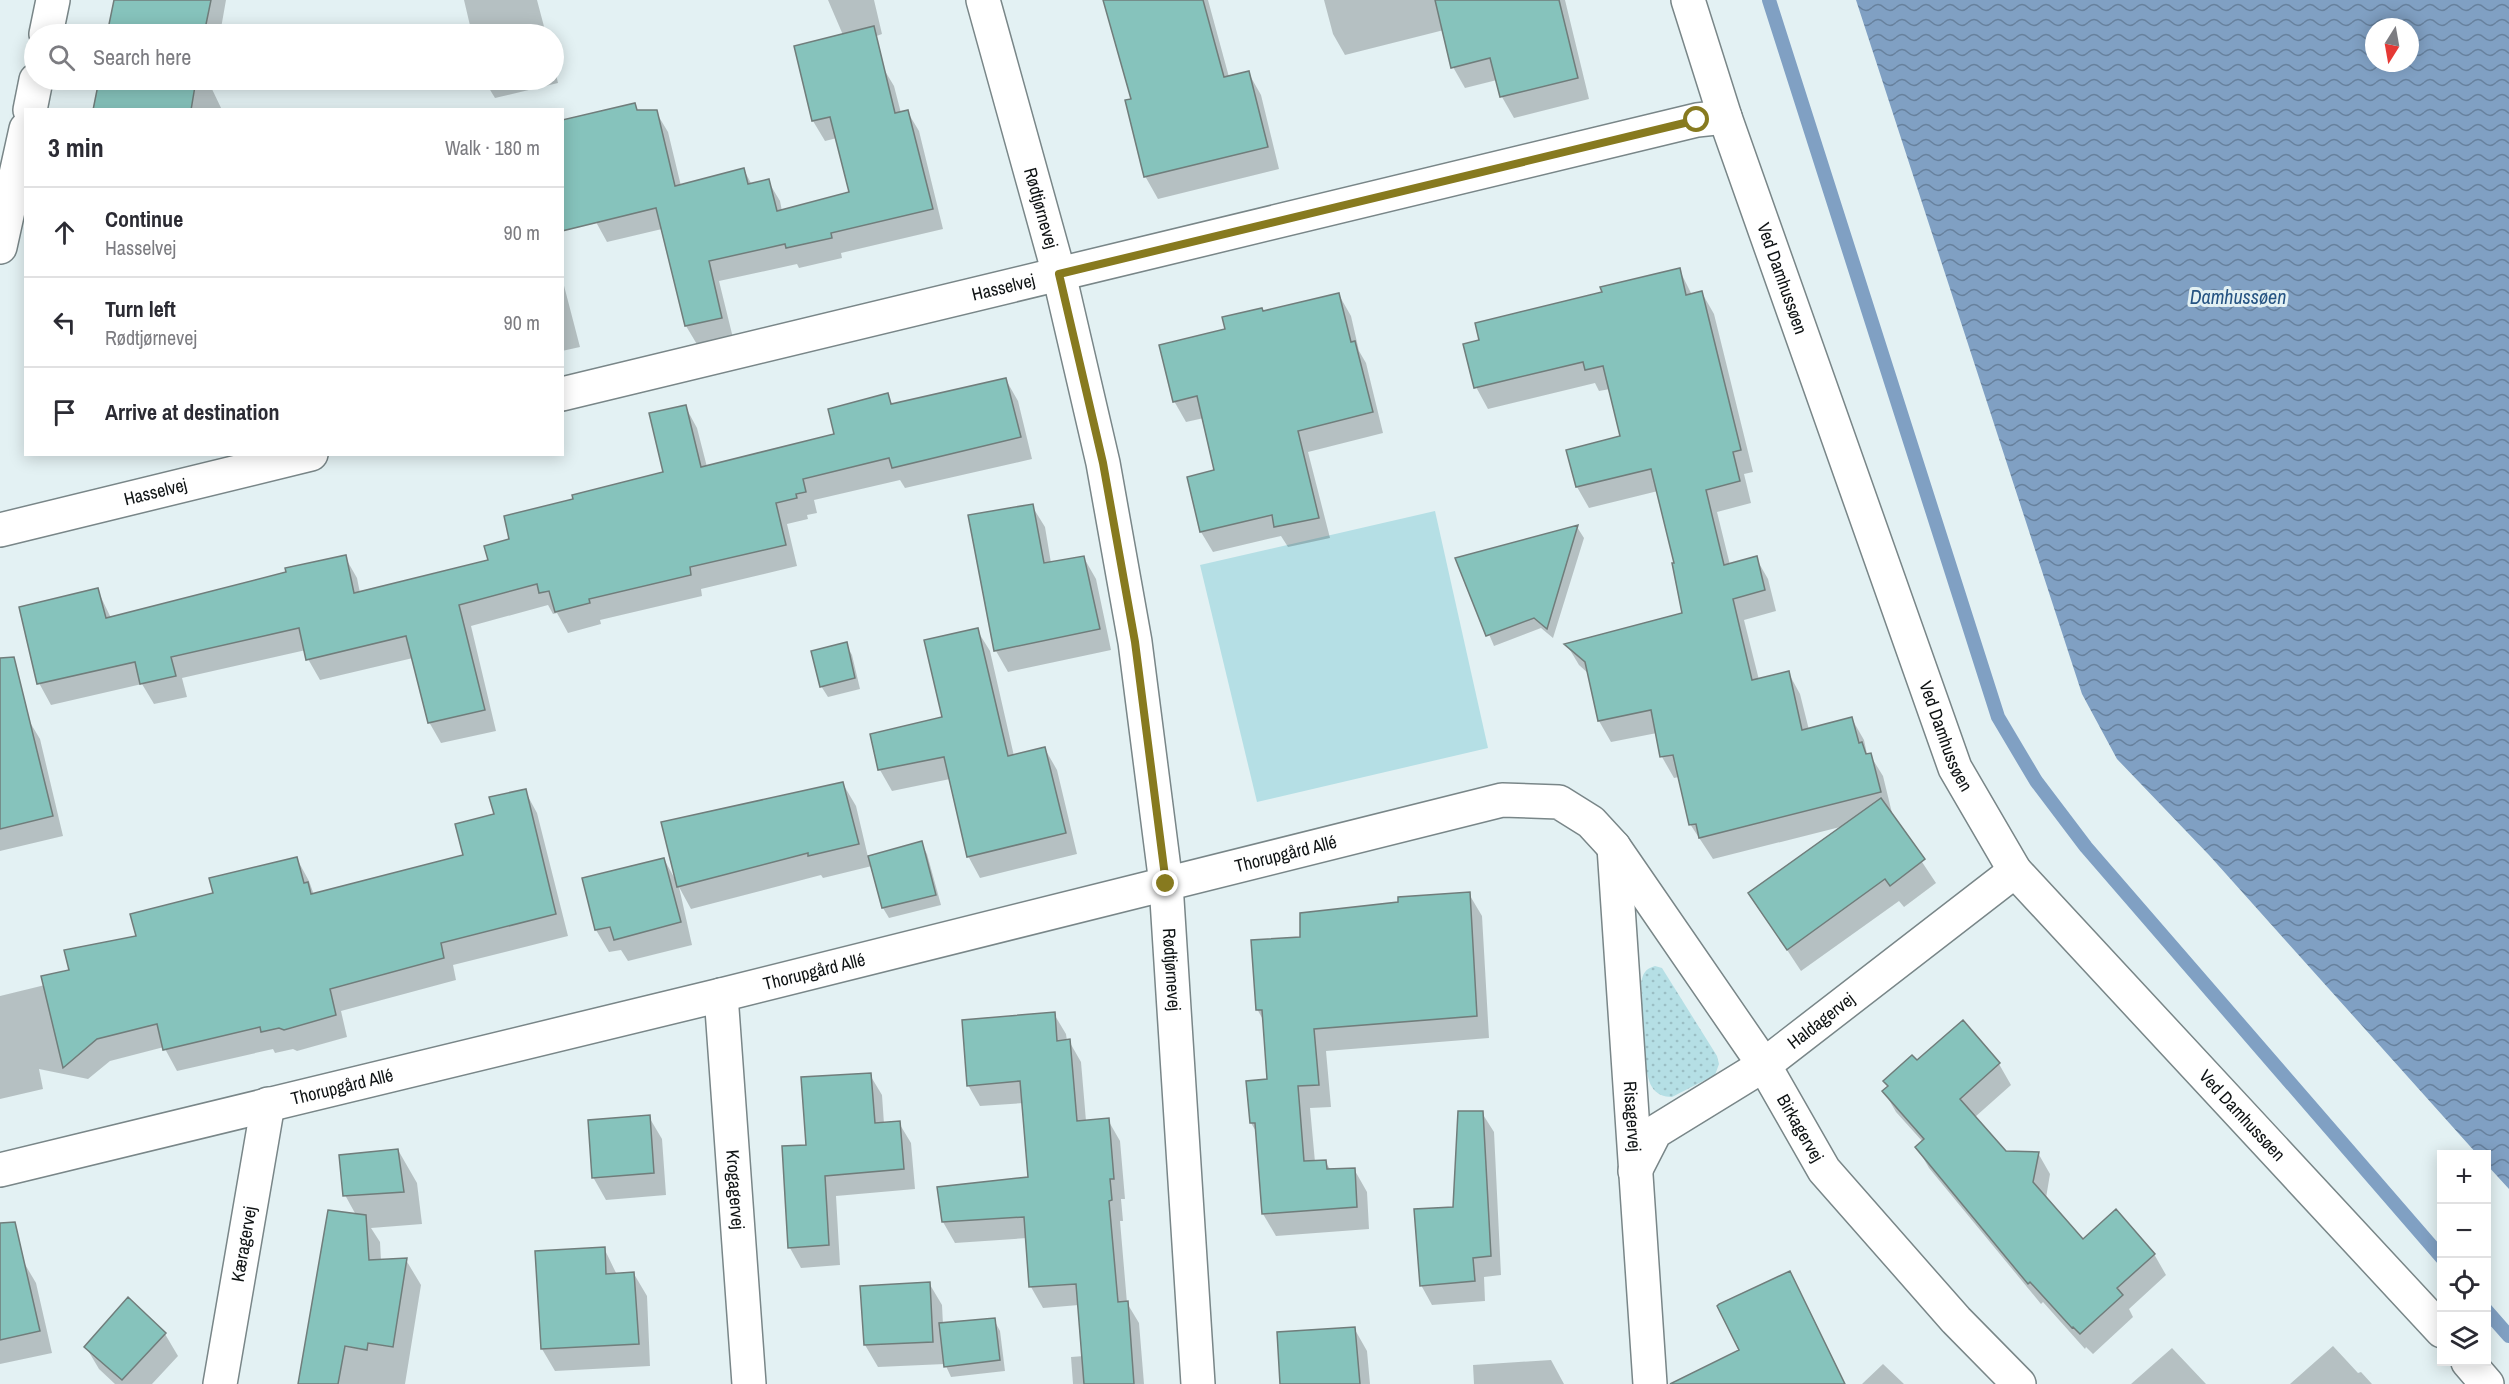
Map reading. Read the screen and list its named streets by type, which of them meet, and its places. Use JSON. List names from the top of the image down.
{
  "streets": {
    "street": [
      "Rødtjørnevej",
      "Ved Damhussøen",
      "Hasselvej",
      "Thorupgård Allé",
      "Haldagervej",
      "Risagervej",
      "Birkagervej",
      "Krogagervej",
      "Kæragervej"
    ]
  },
  "crossings": [
    ["Rødtjørnevej", "Hasselvej"],
    ["Rødtjørnevej", "Thorupgård Allé"],
    ["Ved Damhussøen", "Hasselvej"],
    ["Ved Damhussøen", "Haldagervej"],
    ["Thorupgård Allé", "Risagervej"],
    ["Thorupgård Allé", "Birkagervej"],
    ["Thorupgård Allé", "Krogagervej"],
    ["Thorupgård Allé", "Kæragervej"],
    ["Haldagervej", "Risagervej"],
    ["Haldagervej", "Birkagervej"],
    ["Risagervej", "Birkagervej"]
  ],
  "water": ["Damhussøen"],
  "north": "bottom",
  "page": {
    "search": "Search here",
    "heading": ["3 min", "Walk · 180 m"],
    "list": [
      ["Continue", "Hasselvej", "90 m"],
      ["Turn left", "Rødtjørnevej", "90 m"],
      "Arrive at destination"
    ],
    "map_buttons": ["+", "−"]
  }
}
